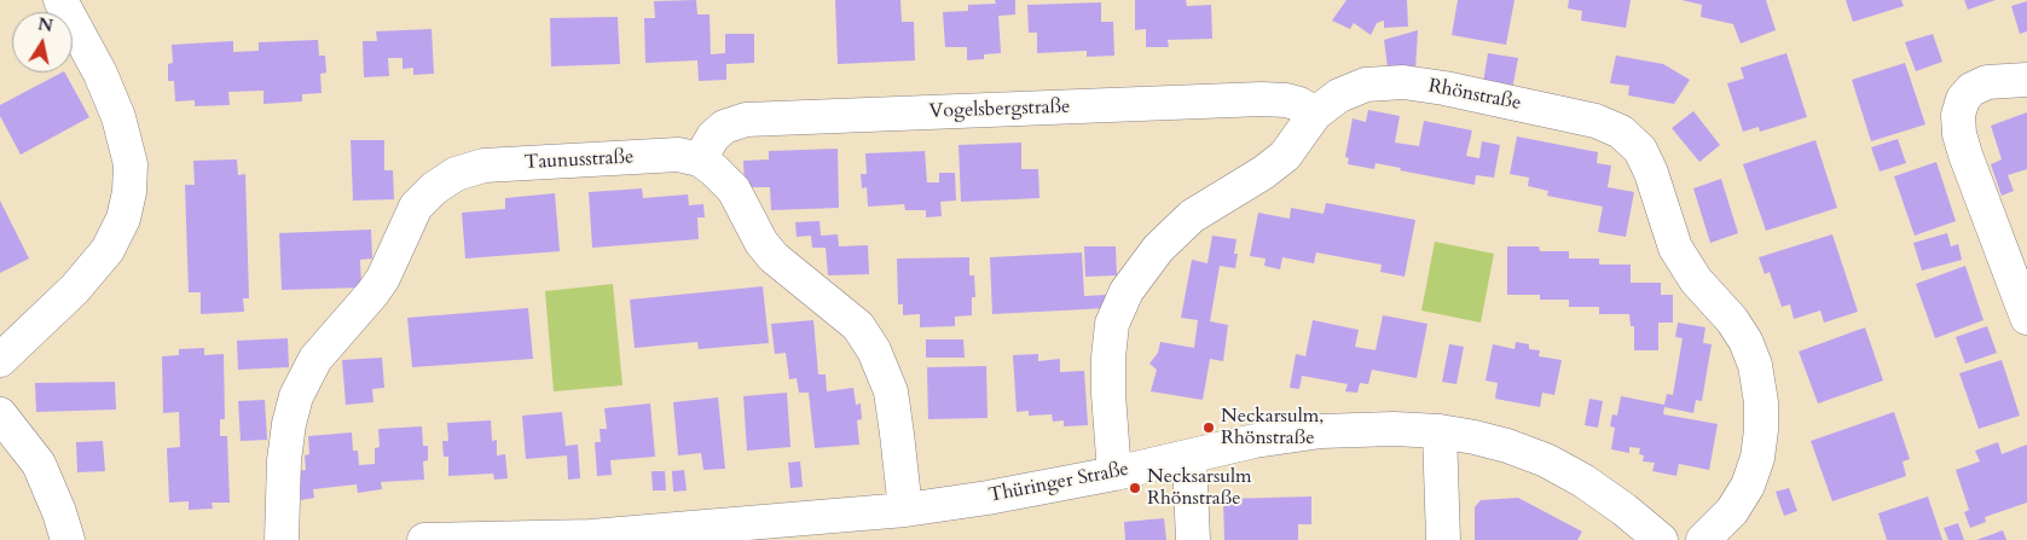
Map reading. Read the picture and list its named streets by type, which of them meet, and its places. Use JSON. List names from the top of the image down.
{
  "streets": {
    "street": [
      "Rhönstraße",
      "Vogelsbergstraße",
      "Taunusstraße",
      "Thüringer Straße"
    ]
  },
  "crossings": [
    ["Rhönstraße", "Vogelsbergstraße"],
    ["Rhönstraße", "Thüringer Straße"],
    ["Vogelsbergstraße", "Taunusstraße"]
  ],
  "places": ["Neckarsulm, Rhönstraße", "Necksarsulm Rhönstraße"],
  "north": "top"
}
